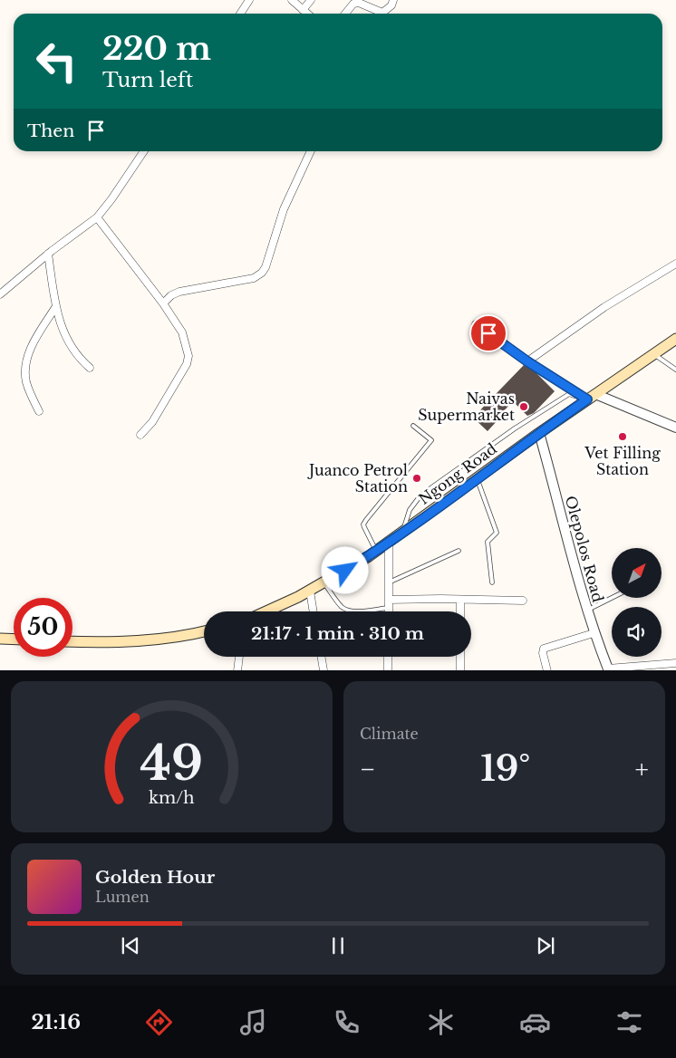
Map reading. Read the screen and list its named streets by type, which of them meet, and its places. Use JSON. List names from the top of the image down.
{
  "streets": {
    "main road": ["Ngong Road"],
    "street": ["Olepolos Road"]
  },
  "crossings": [
    ["Ngong Road", "Olepolos Road"]
  ],
  "places": ["Naivas Supermarket", "Vet Filling Station", "Juanco Petrol Station"],
  "north": "top right",
  "page": {
    "turn": ["220 m", "Turn left"],
    "then": "Then",
    "limit": "50",
    "trip": "21:17 · 1 min · 310 m",
    "tile": "Climate",
    "heat": ["−", "19°", "+"],
    "song": ["Golden Hour", "Lumen"],
    "tabs": "21:16",
    "gauge": ["49", "km/h"]
  }
}
